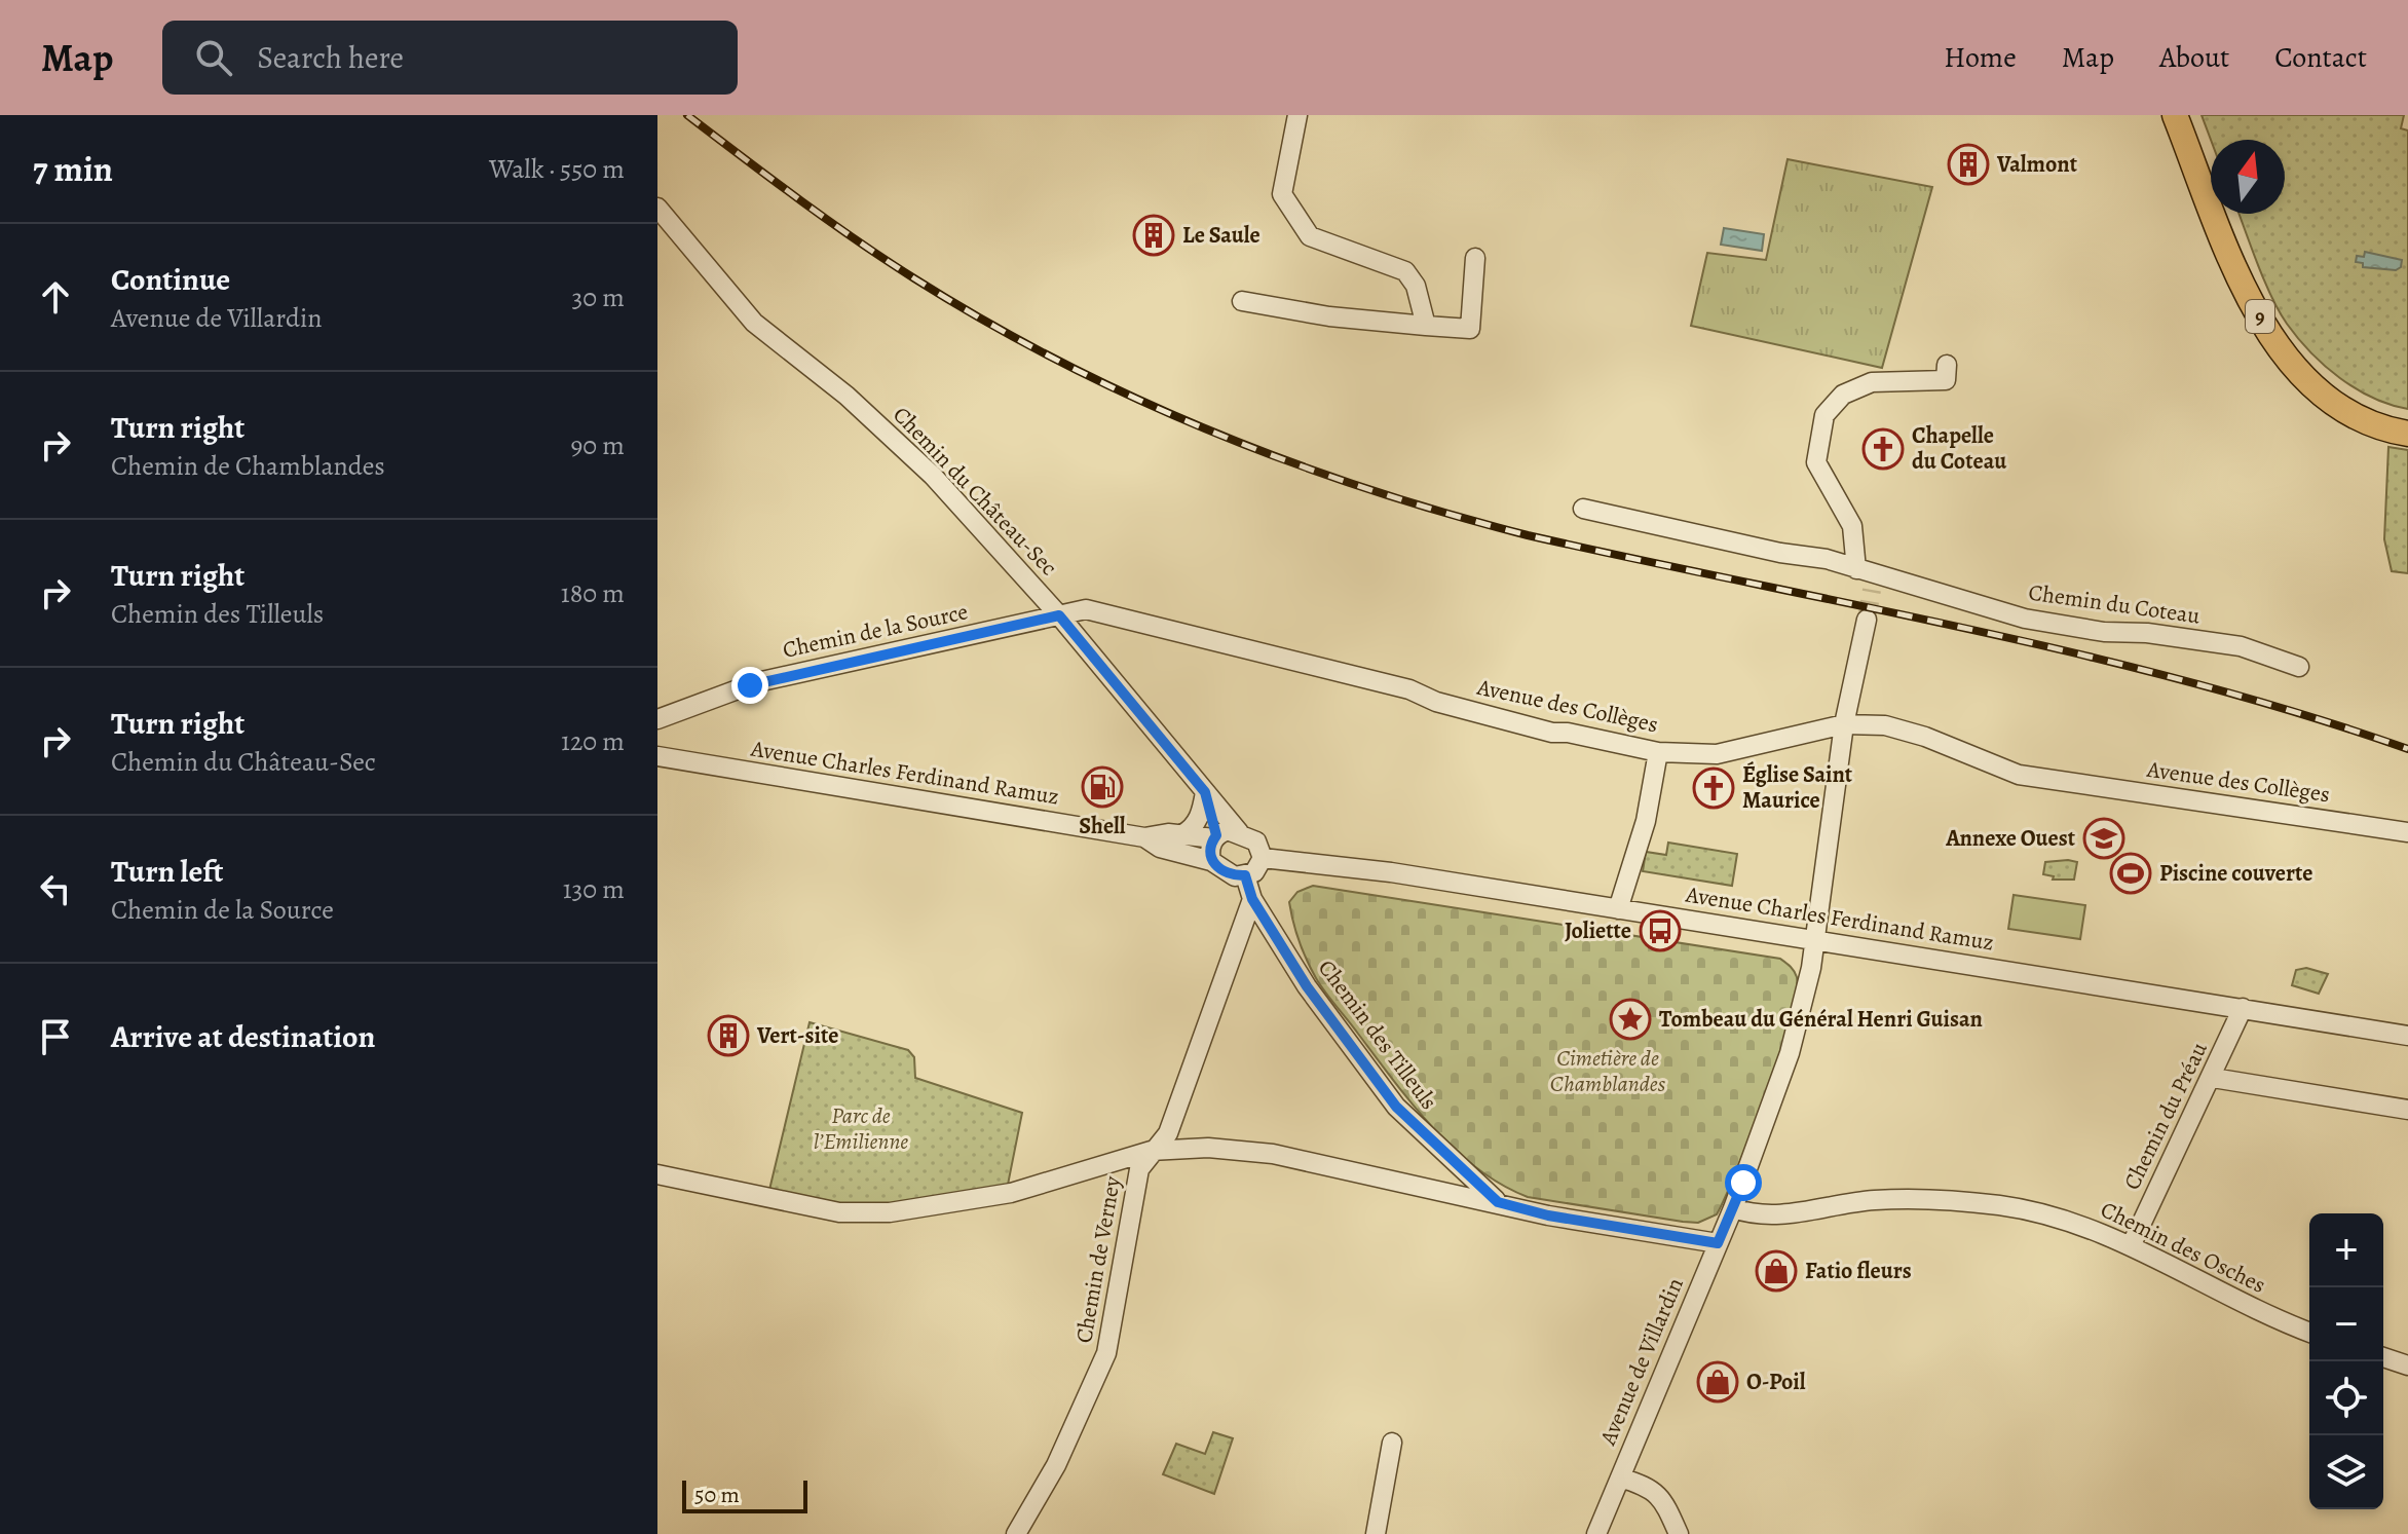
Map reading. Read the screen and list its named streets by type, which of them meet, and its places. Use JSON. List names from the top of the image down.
{
  "streets": {
    "main road": ["9"],
    "street": [
      "Chemin du Château-Sec",
      "Chemin du Coteau",
      "Chemin de la Source",
      "Avenue des Collèges",
      "Avenue Charles Ferdinand Ramuz",
      "Chemin des Tilleuls",
      "Chemin du Préau",
      "Chemin des Osches",
      "Chemin de Verney",
      "Avenue de Villardin"
    ]
  },
  "crossings": [
    ["Chemin du Château-Sec", "Chemin de la Source"],
    ["Chemin du Château-Sec", "Avenue des Collèges"],
    ["Chemin du Château-Sec", "Avenue Charles Ferdinand Ramuz"],
    ["Chemin du Château-Sec", "Chemin des Tilleuls"],
    ["Chemin de la Source", "Avenue des Collèges"],
    ["Avenue des Collèges", "Avenue de Villardin"],
    ["Avenue Charles Ferdinand Ramuz", "Chemin des Tilleuls"],
    ["Avenue Charles Ferdinand Ramuz", "Chemin du Préau"],
    ["Avenue Charles Ferdinand Ramuz", "Avenue de Villardin"],
    ["Chemin des Tilleuls", "Chemin de Verney"],
    ["Chemin du Préau", "Chemin des Osches"],
    ["Chemin des Osches", "Avenue de Villardin"]
  ],
  "parks": ["Cimetière de Chamblandes", "Parc de l’Emilienne"],
  "places": {
    "building": ["Valmont", "Le Saule", "Vert-site"],
    "church": ["Chapelle du Coteau", "Église Saint Maurice"],
    "fuel station": ["Shell"],
    "school or university": ["Annexe Ouest"],
    "sports": ["Piscine couverte"],
    "bus stop": ["Joliette"],
    "place": ["Tombeau du Général Henri Guisan"],
    "shop": ["Fatio fleurs", "O-Poil"]
  },
  "scale_bar": "50 m",
  "north": "top",
  "page": {
    "header": "Map",
    "search": "Search here",
    "nav": [
      "Home",
      "Map",
      "About",
      "Contact"
    ],
    "heading": ["7 min", "Walk · 550 m"],
    "list": [
      ["Continue", "Avenue de Villardin", "30 m"],
      ["Turn right", "Chemin de Chamblandes", "90 m"],
      ["Turn right", "Chemin des Tilleuls", "180 m"],
      ["Turn right", "Chemin du Château-Sec", "120 m"],
      ["Turn left", "Chemin de la Source", "130 m"],
      "Arrive at destination"
    ],
    "map_buttons": ["+", "−"],
    "scale": "50 m"
  }
}
